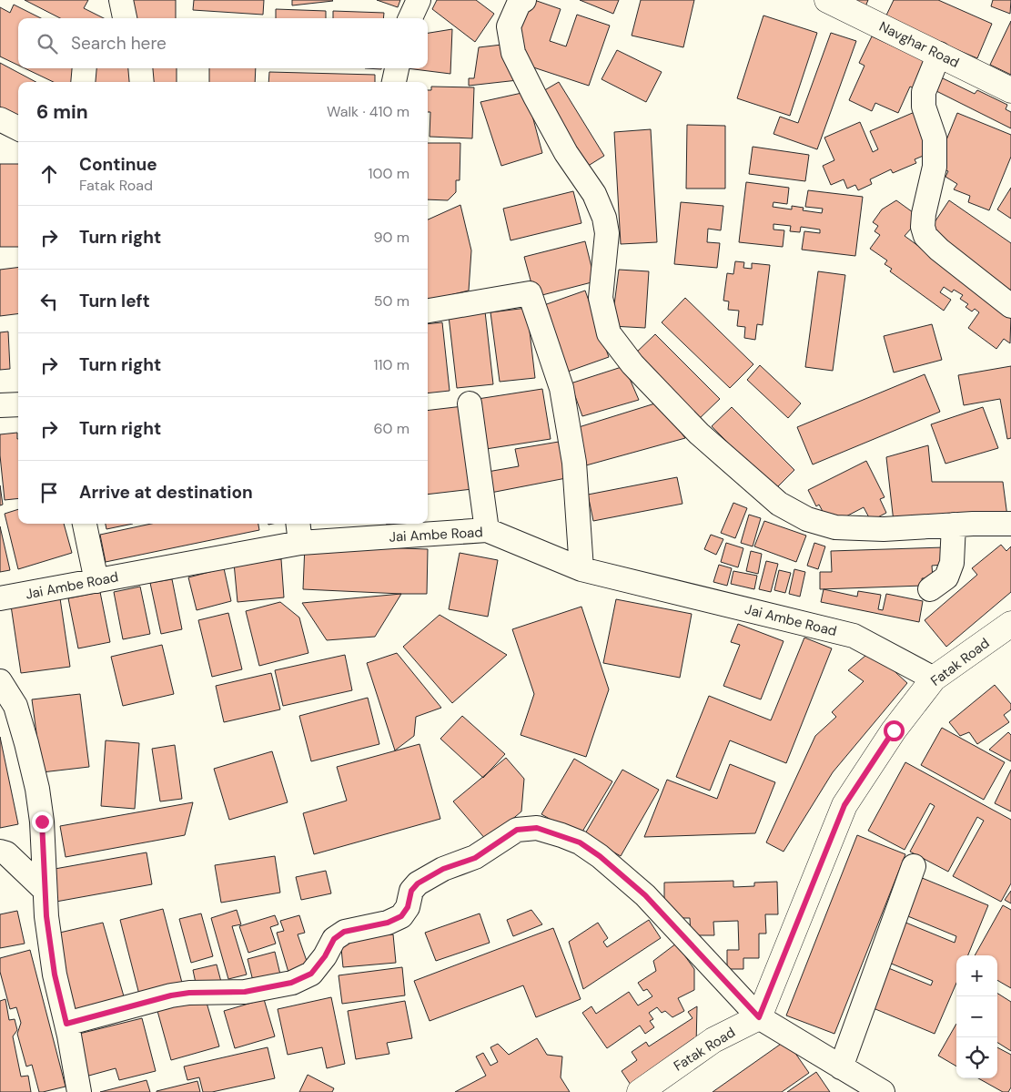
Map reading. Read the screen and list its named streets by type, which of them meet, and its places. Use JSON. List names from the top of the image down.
{
  "streets": {
    "main road": ["Navghar Road", "Fatak Road"],
    "street": ["Jai Ambe Road"]
  },
  "crossings": [
    ["Jai Ambe Road", "Fatak Road"]
  ],
  "page": {
    "search": "Search here",
    "heading": ["6 min", "Walk · 410 m"],
    "list": [
      ["Continue", "Fatak Road", "100 m"],
      ["Turn right", "90 m"],
      ["Turn left", "50 m"],
      ["Turn right", "110 m"],
      ["Turn right", "60 m"],
      "Arrive at destination"
    ],
    "map_buttons": ["+", "−"]
  }
}
